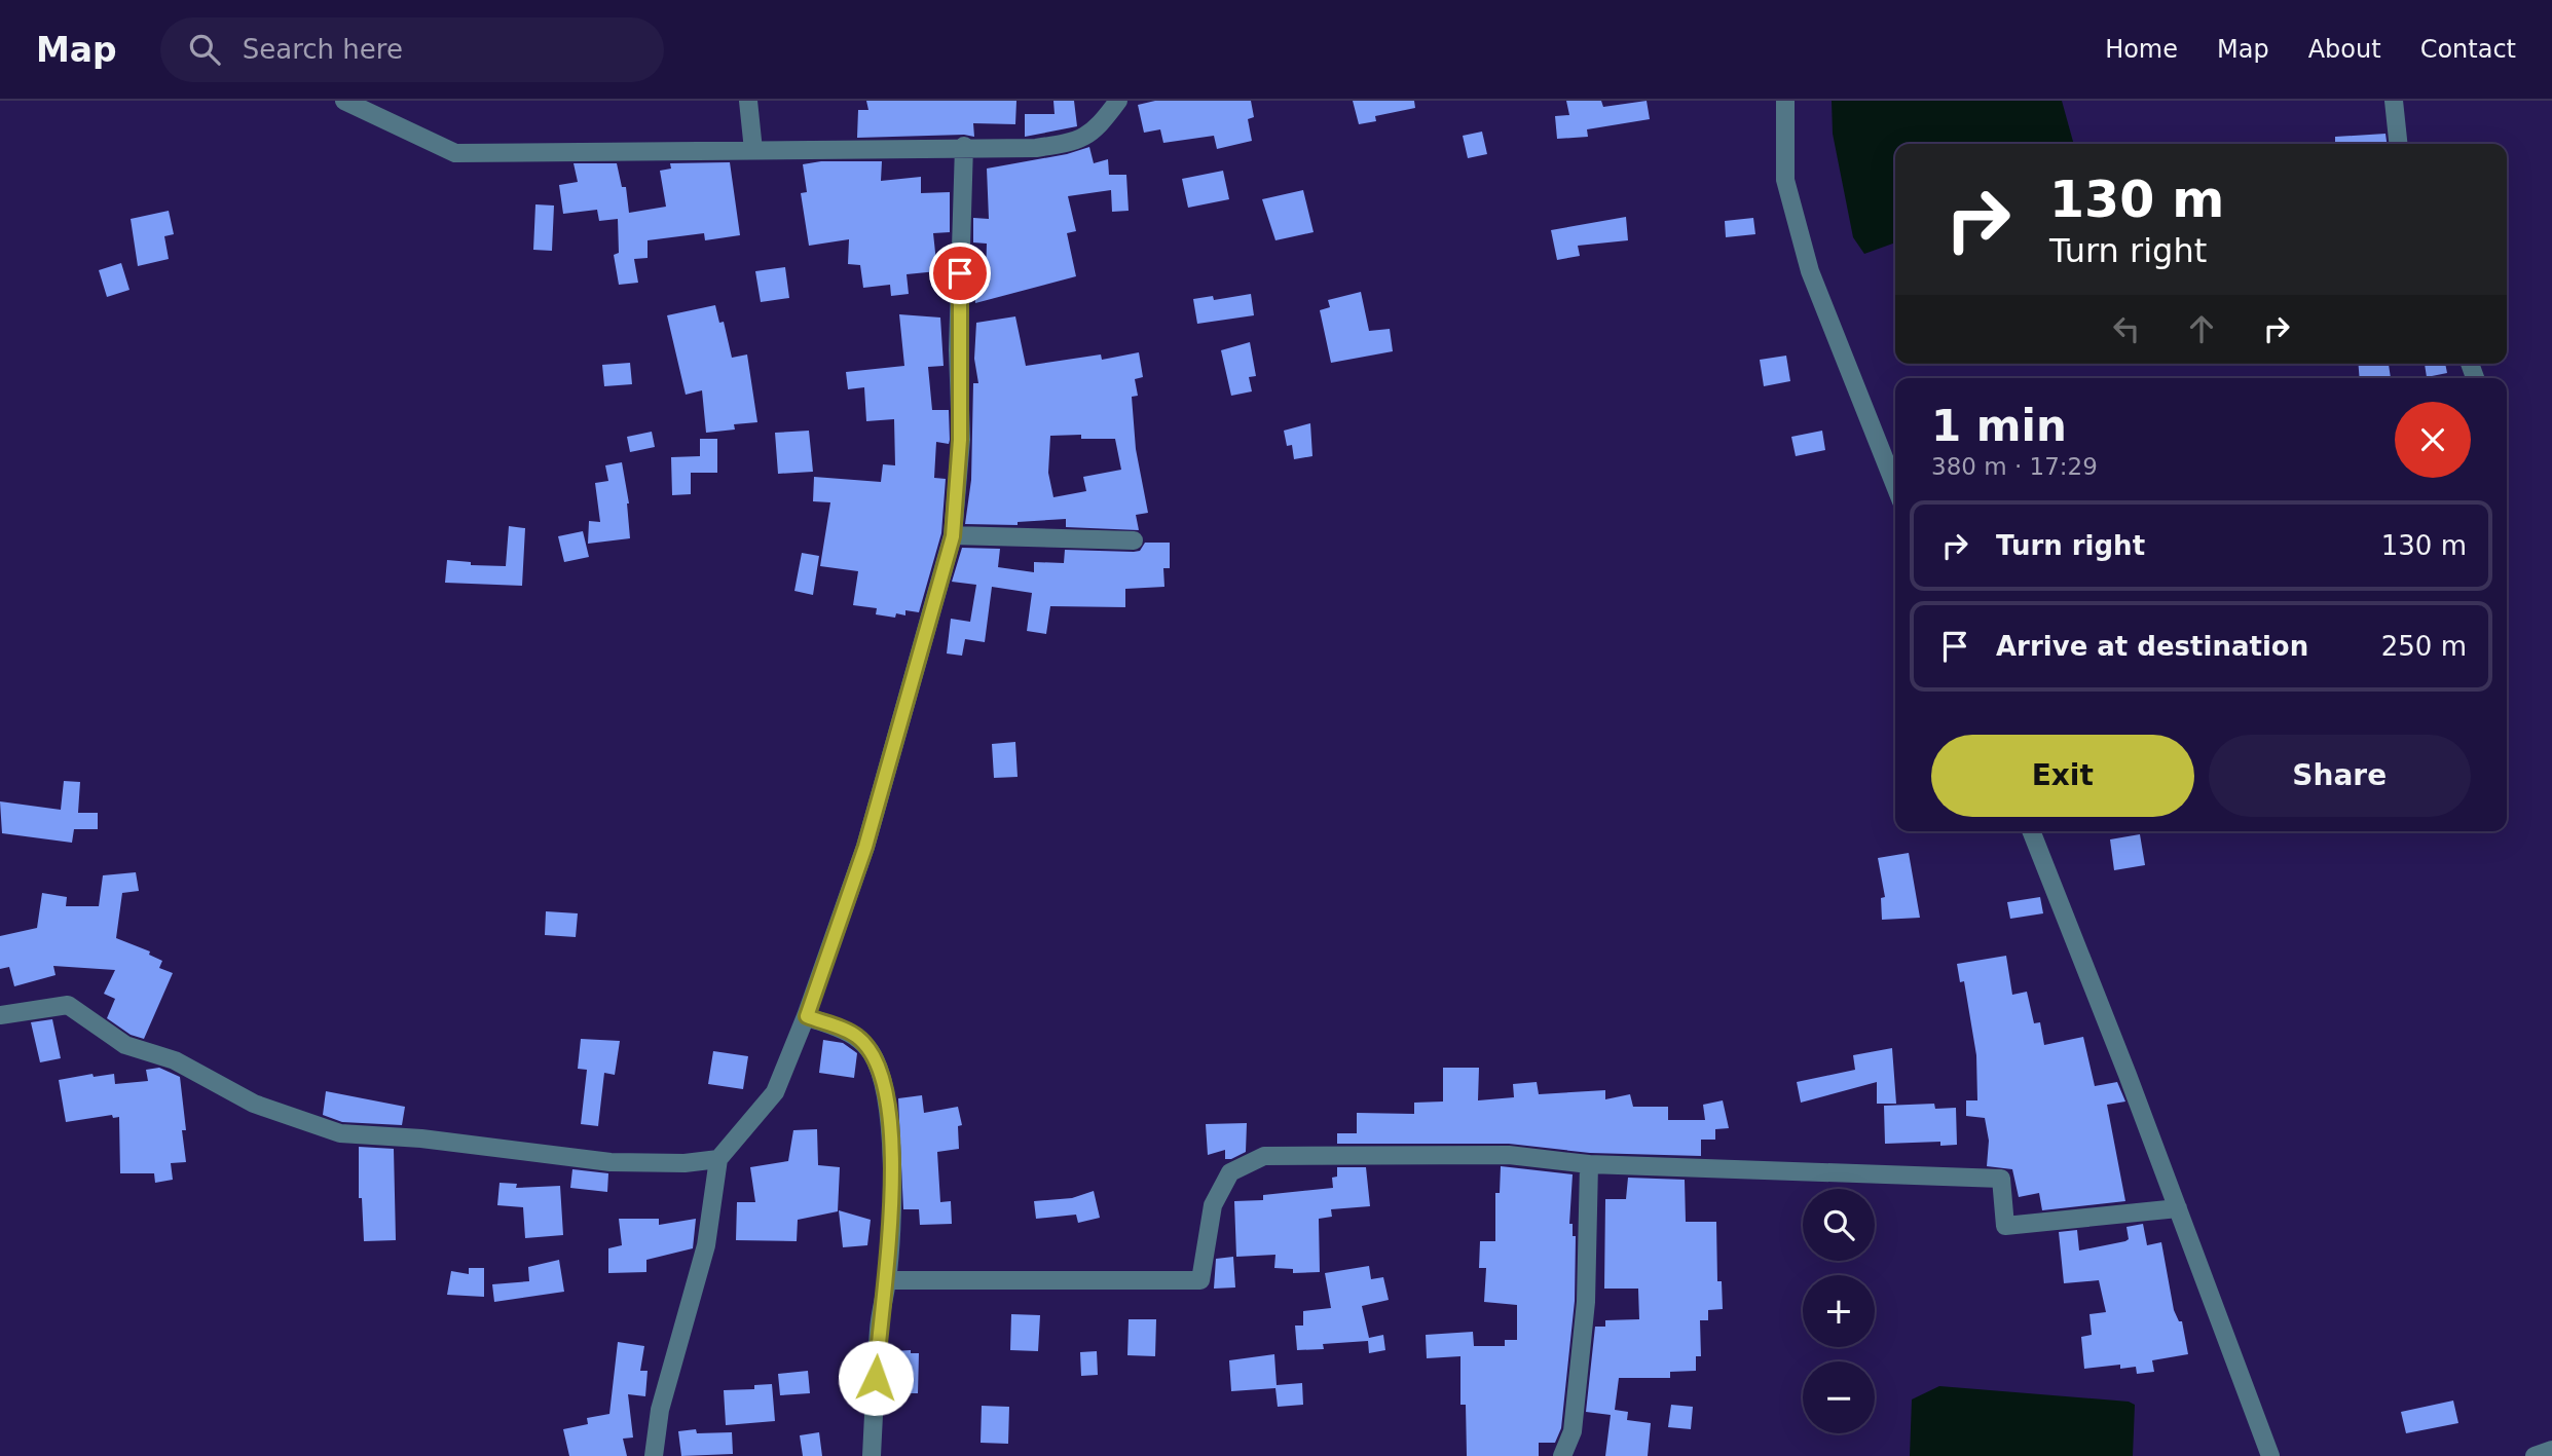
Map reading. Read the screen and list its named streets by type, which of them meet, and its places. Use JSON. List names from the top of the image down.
{
  "page": {
    "header": "Map",
    "search": "Search here",
    "nav": [
      "Home",
      "Map",
      "About",
      "Contact"
    ],
    "turn": ["130 m", "Turn right"],
    "heading": ["1 min", "380 m · 17:29"],
    "list": [
      {
        "name": "Turn right",
        "value": "130 m"
      },
      {
        "name": "Arrive at destination",
        "value": "250 m"
      }
    ],
    "buttons": ["Exit", "Share"],
    "map_buttons": ["+", "−"]
  }
}
